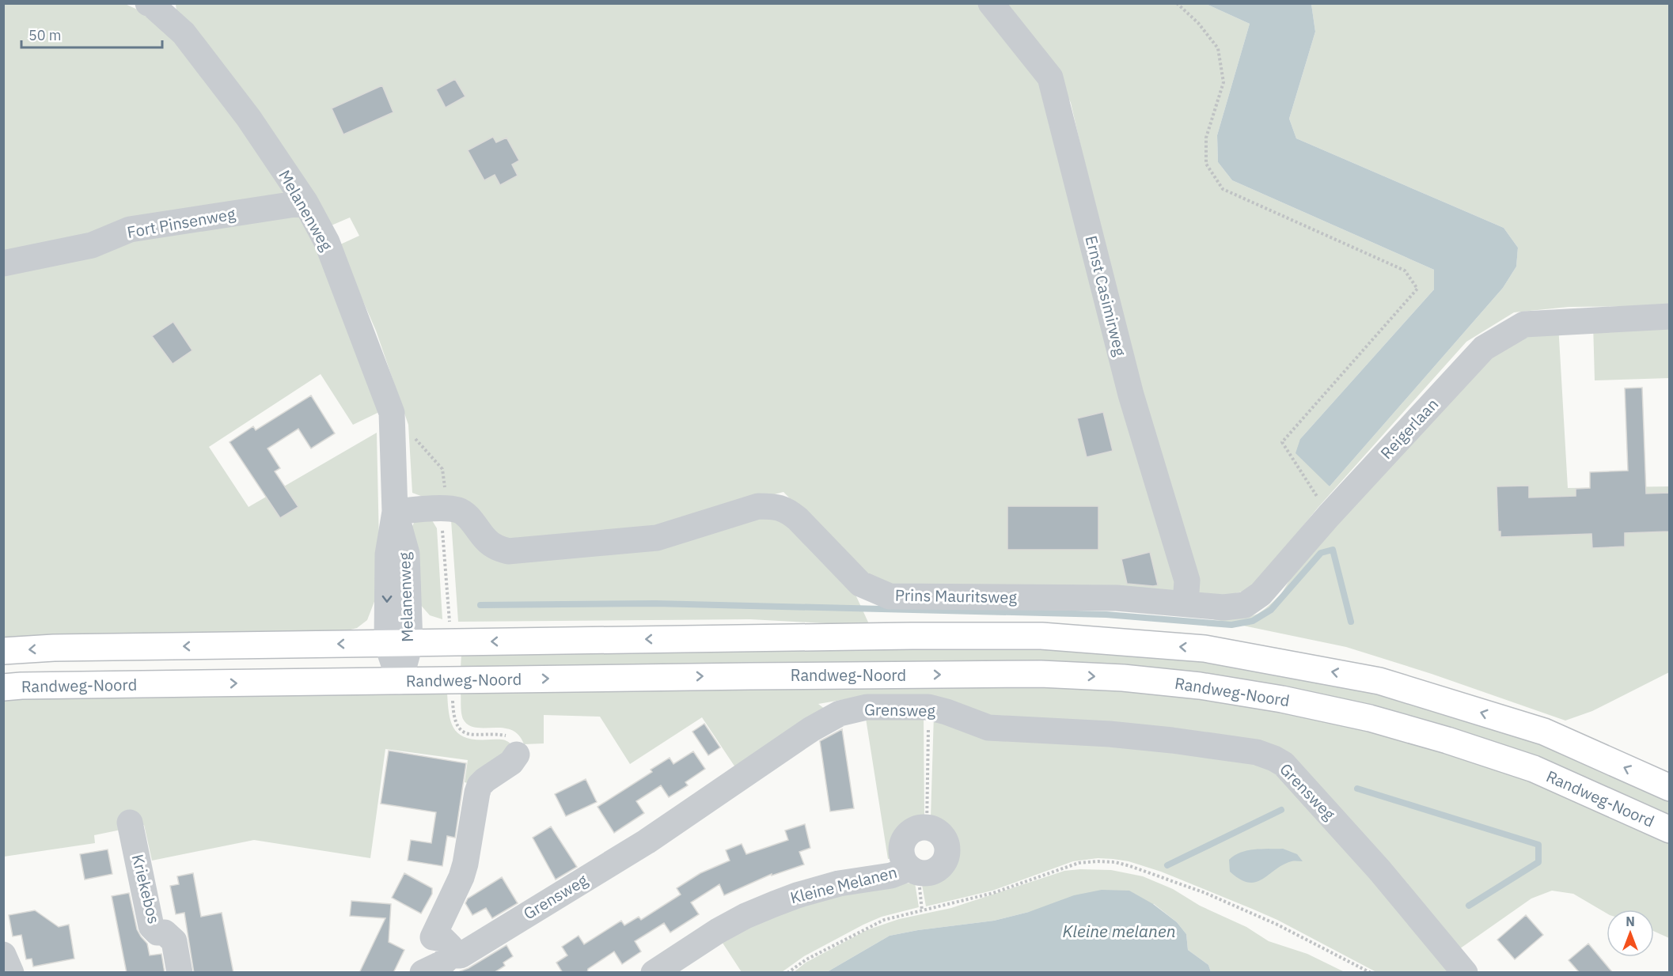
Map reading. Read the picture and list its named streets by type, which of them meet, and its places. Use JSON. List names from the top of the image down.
{
  "streets": {
    "main road": ["Randweg-Noord"],
    "street": [
      "Melanenweg",
      "Fort Pinsenweg",
      "Ernst Casimirweg",
      "Reigerlaan",
      "Prins Mauritsweg",
      "Grensweg",
      "Kleine Melanen",
      "Kriekebos"
    ]
  },
  "crossings": [
    ["Melanenweg", "Fort Pinsenweg"],
    ["Melanenweg", "Randweg-Noord"],
    ["Ernst Casimirweg", "Reigerlaan"],
    ["Ernst Casimirweg", "Prins Mauritsweg"],
    ["Reigerlaan", "Prins Mauritsweg"]
  ],
  "water": ["Kleine melanen"],
  "scale_bar": "50 m",
  "north": "top"
}
